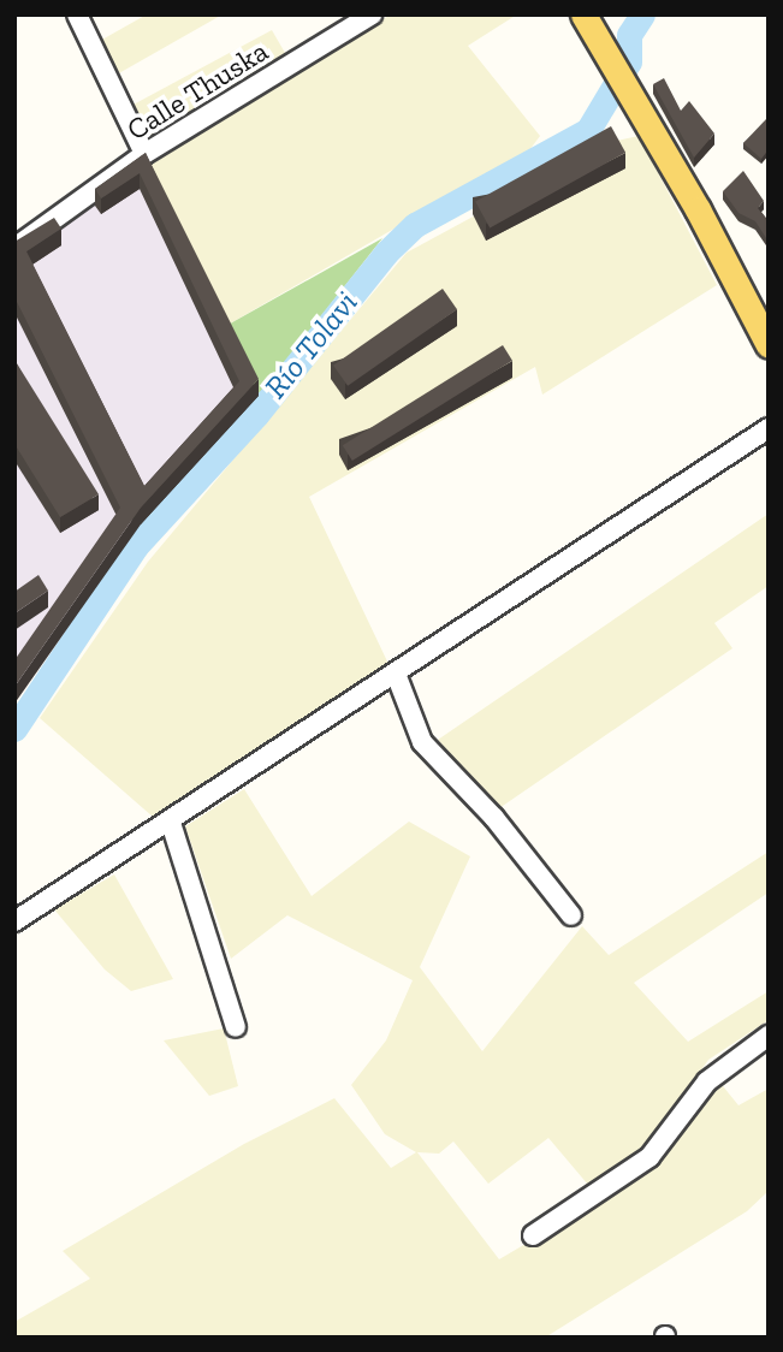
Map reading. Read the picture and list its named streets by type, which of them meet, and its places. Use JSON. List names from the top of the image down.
{
  "streets": {
    "street": ["Calle Thuska"]
  },
  "water": ["Río Tolavi"]
}
